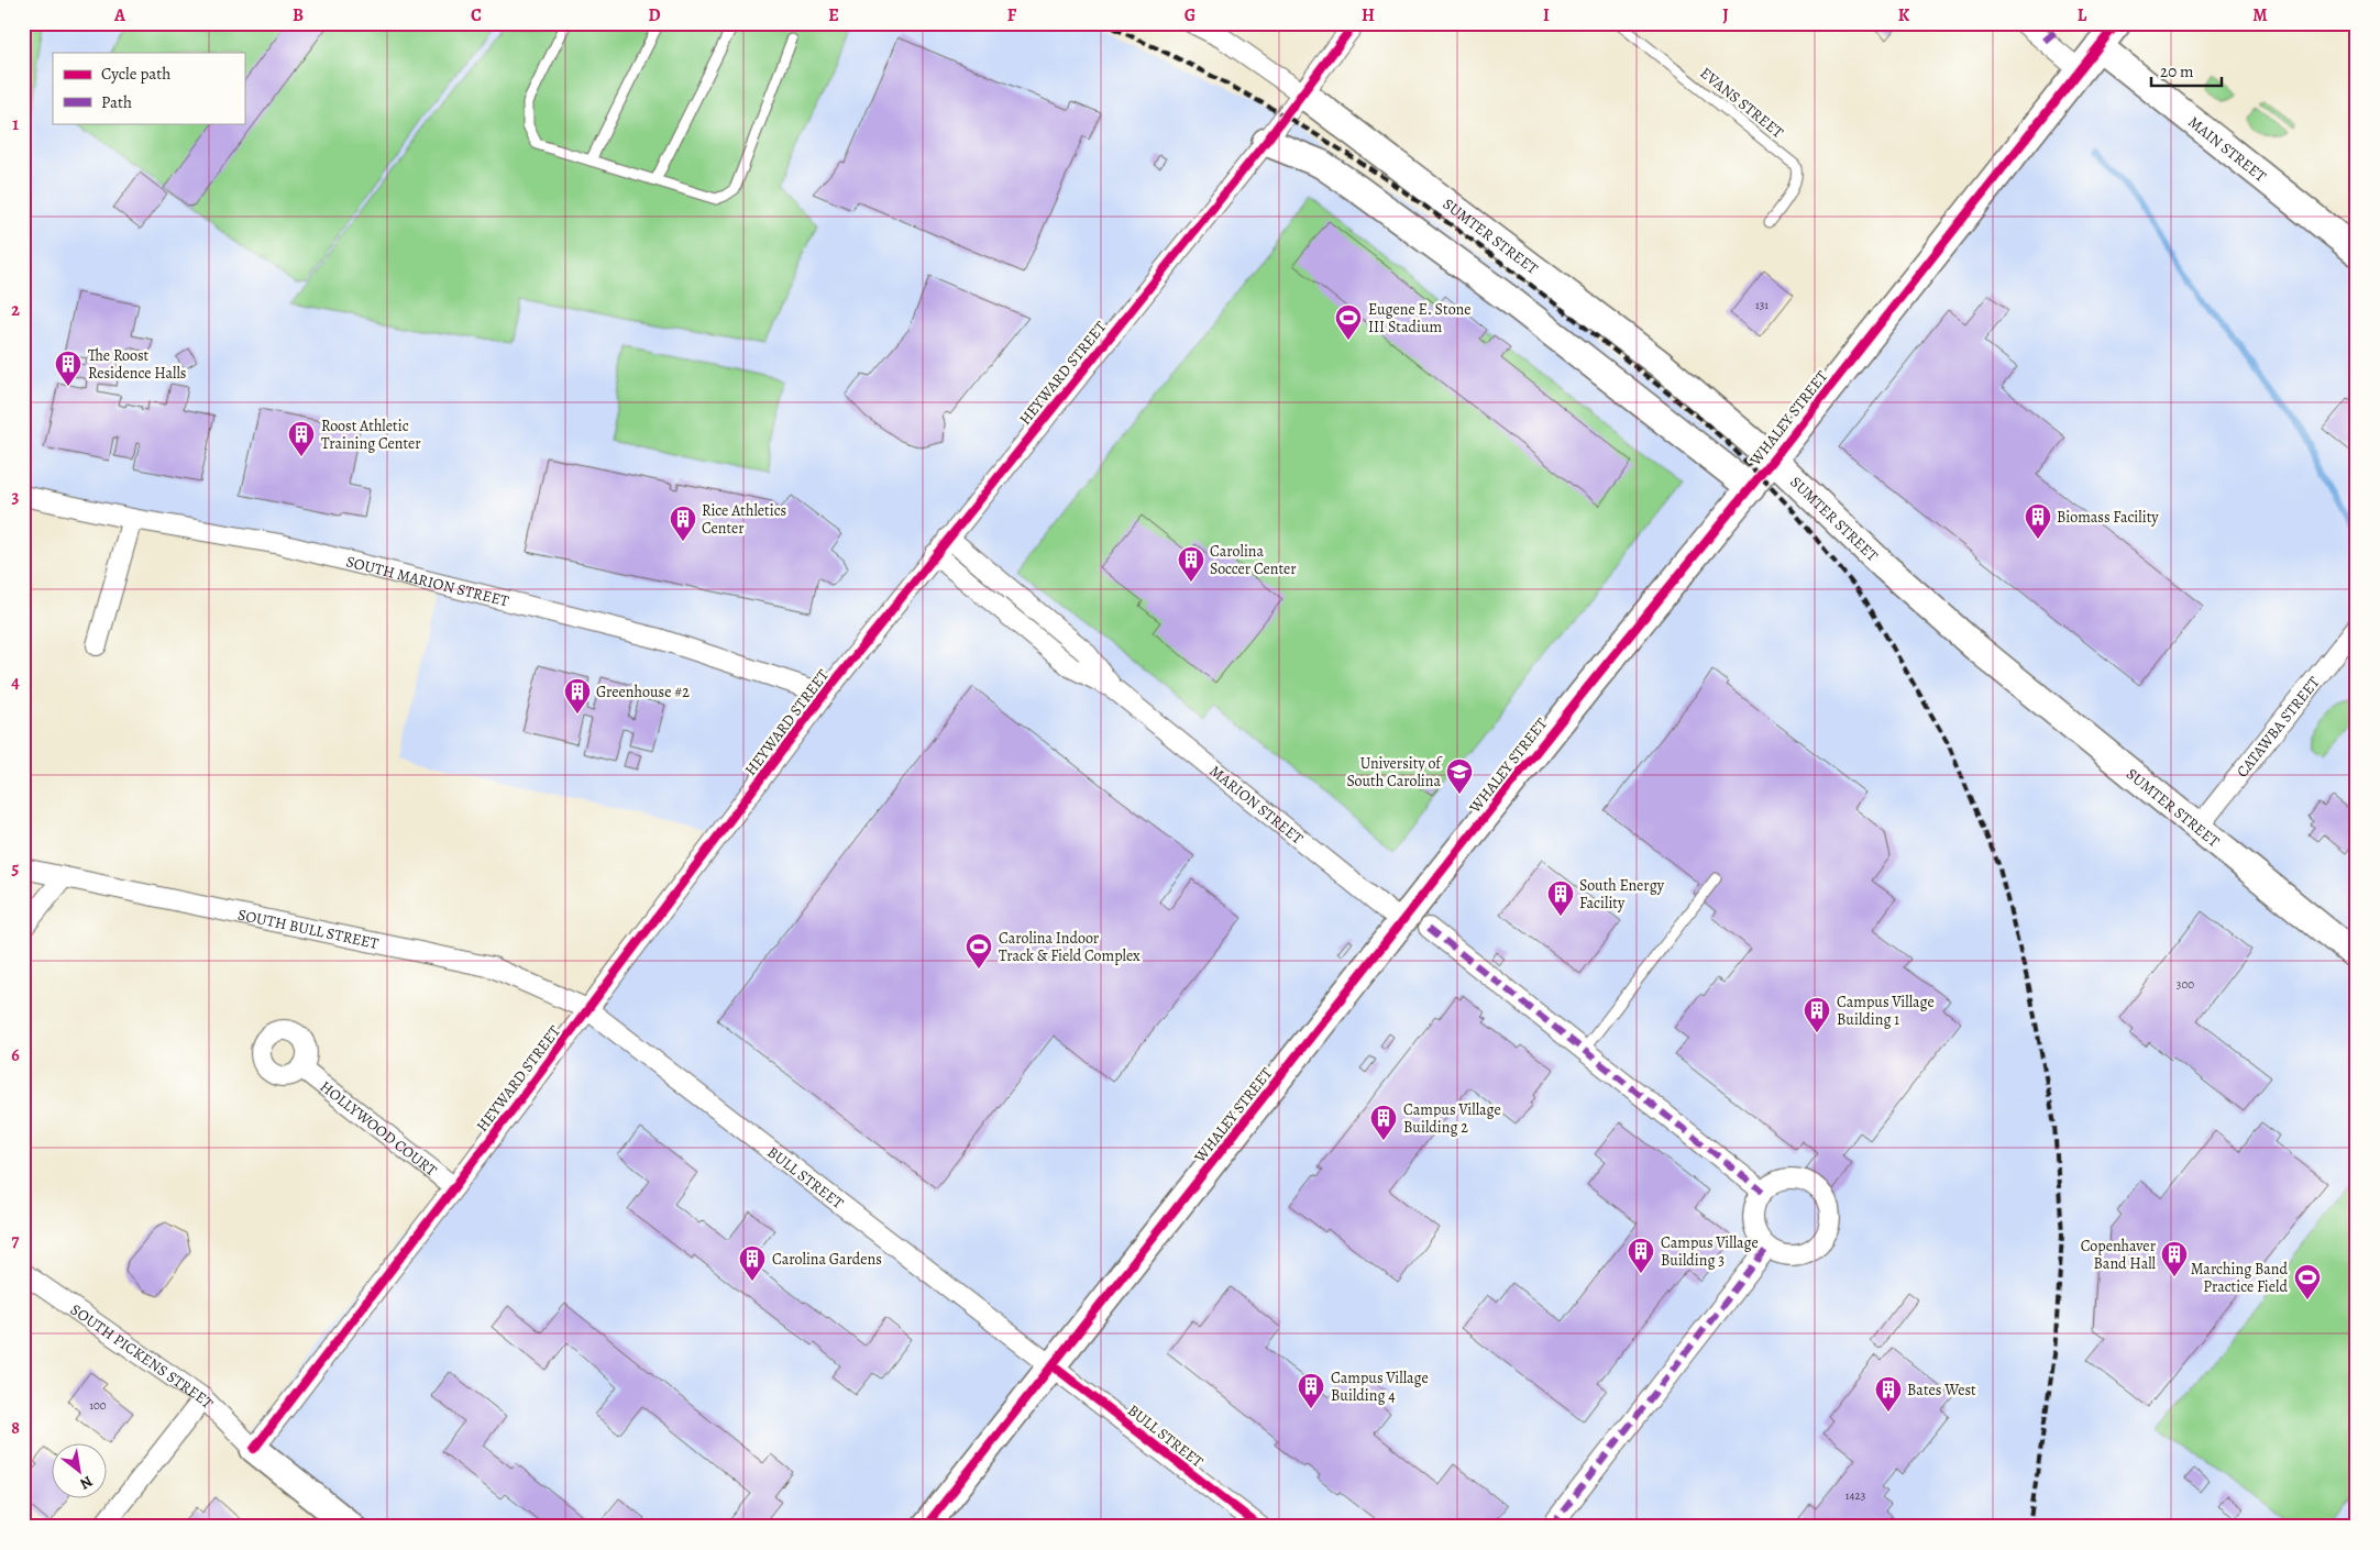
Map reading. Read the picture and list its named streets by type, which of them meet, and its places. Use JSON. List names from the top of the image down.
{
  "streets": {
    "street": [
      "MAIN STREET",
      "SUMTER STREET",
      "HEYWARD STREET",
      "WHALEY STREET",
      "SOUTH MARION STREET",
      "CATAWBA STREET",
      "MARION STREET",
      "SOUTH BULL STREET",
      "HOLLYWOOD COURT",
      "BULL STREET",
      "SOUTH PICKENS STREET"
    ],
    "lane": ["EVANS STREET"]
  },
  "crossings": [
    ["MAIN STREET", "WHALEY STREET"],
    ["SUMTER STREET", "HEYWARD STREET"],
    ["SUMTER STREET", "WHALEY STREET"],
    ["SUMTER STREET", "CATAWBA STREET"],
    ["HEYWARD STREET", "SOUTH MARION STREET"],
    ["HEYWARD STREET", "MARION STREET"],
    ["HEYWARD STREET", "SOUTH BULL STREET"],
    ["HEYWARD STREET", "HOLLYWOOD COURT"],
    ["HEYWARD STREET", "BULL STREET"],
    ["HEYWARD STREET", "SOUTH PICKENS STREET"],
    ["WHALEY STREET", "MARION STREET"],
    ["WHALEY STREET", "BULL STREET"],
    ["SOUTH BULL STREET", "BULL STREET"]
  ],
  "places": {
    "sports": ["Eugene E. Stone III Stadium", "Carolina Indoor Track & Field Complex", "Marching Band Practice Field"],
    "building": [
      "The Roost Residence Halls",
      "Roost Athletic Training Center",
      "Biomass Facility",
      "Rice Athletics Center",
      "Carolina Soccer Center",
      "Greenhouse #2",
      "South Energy Facility",
      "Campus Village Building 1",
      "Campus Village Building 2",
      "Campus Village Building 3",
      "Copenhaver Band Hall",
      "Carolina Gardens",
      "Campus Village Building 4",
      "Bates West"
    ],
    "school or university": ["University of South Carolina"]
  },
  "house_numbers": [
    "131",
    "300",
    "100",
    "1423"
  ],
  "legend": ["Cycle path", "Path"],
  "scale_bar": "20 m",
  "north": "bottom right",
  "grid": {
    "columns": [
      "A",
      "B",
      "C",
      "D",
      "E",
      "F",
      "G",
      "H",
      "I",
      "J",
      "K",
      "L",
      "M"
    ],
    "rows": [
      "1",
      "2",
      "3",
      "4",
      "5",
      "6",
      "7",
      "8"
    ]
  }
}
